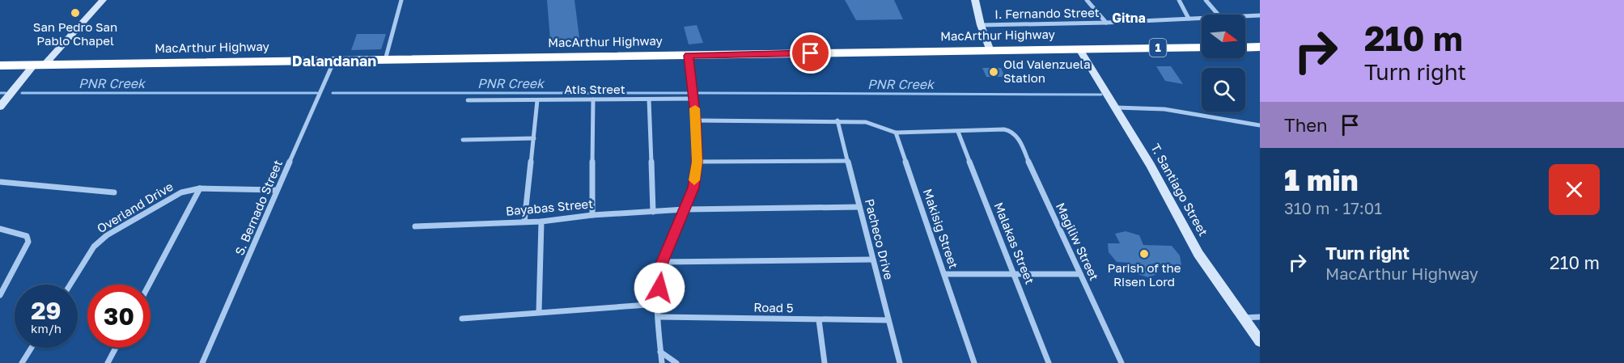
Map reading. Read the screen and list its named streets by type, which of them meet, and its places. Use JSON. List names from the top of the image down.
{
  "streets": {
    "highway": ["MacArthur Highway", "1"],
    "main road": ["T. Santiago Street"],
    "street": [
      "I. Fernando Street",
      "Atis Street",
      "Overland Drive",
      "S. Bernado Street",
      "Bayabas Street",
      "Makisig Street",
      "Pacheco Drive",
      "Magiliw Street",
      "Malakas Street",
      "Road 5"
    ]
  },
  "crossings": [
    ["MacArthur Highway", "T. Santiago Street"],
    ["MacArthur Highway", "S. Bernado Street"],
    ["Overland Drive", "S. Bernado Street"],
    ["Bayabas Street", "Pacheco Drive"],
    ["Pacheco Drive", "Road 5"],
    ["Magiliw Street", "Malakas Street"]
  ],
  "districts": ["Gitna", "Dalandanan"],
  "water": ["PNR Creek"],
  "places": ["San Pedro San Pablo Chapel", "Old Valenzuela Station", "Parish of the Risen Lord"],
  "north": "right",
  "page": {
    "turn": ["210 m", "Turn right"],
    "then": "Then",
    "heading": ["1 min", "310 m · 17:01"],
    "list": [
      {
        "name": "Turn right",
        "note": "MacArthur Highway",
        "value": "210 m"
      }
    ],
    "speed": "29 km/h",
    "limit": "30"
  }
}
